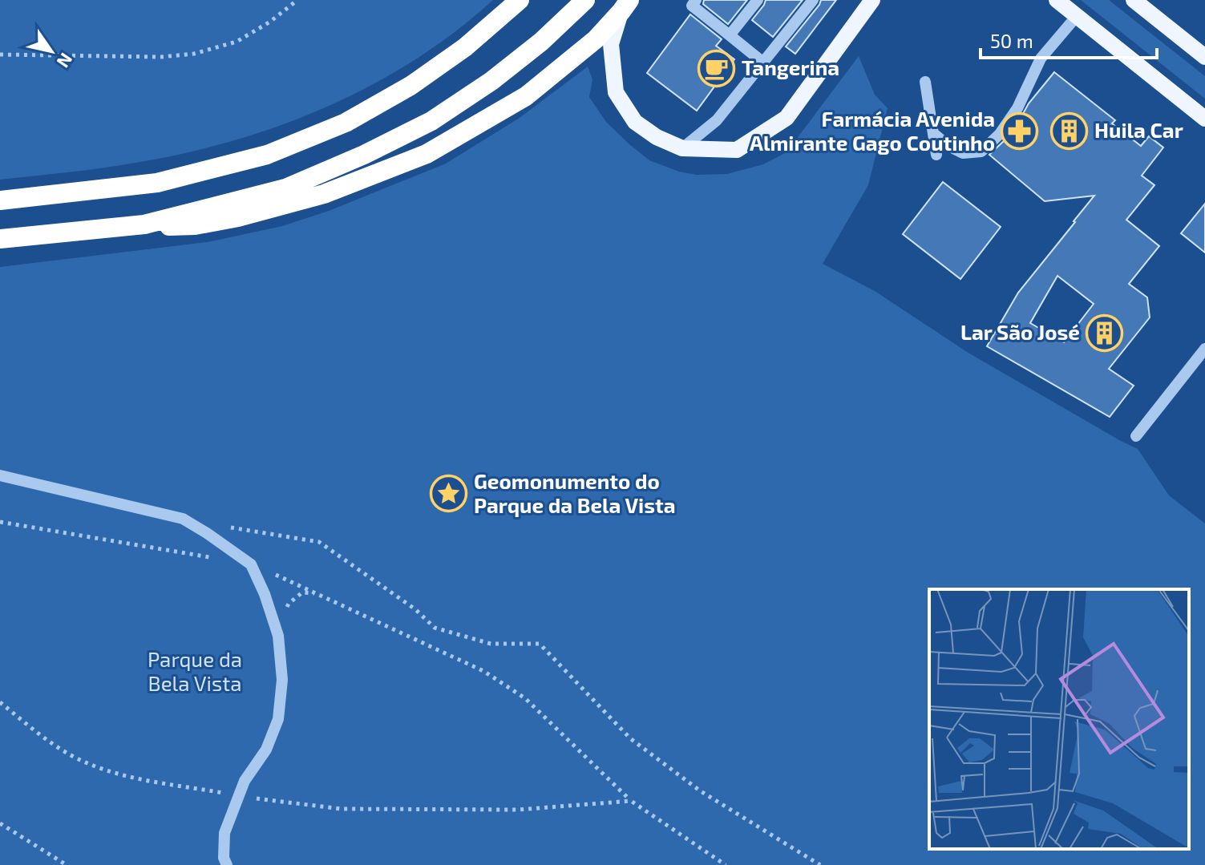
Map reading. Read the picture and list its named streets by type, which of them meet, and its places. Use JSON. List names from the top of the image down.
{
  "parks": ["Parque da Bela Vista"],
  "places": {
    "cafe": ["Tangerina"],
    "building": ["Huila Car", "Lar São José"],
    "pharmacy": ["Farmácia Avenida Almirante Gago Coutinho"],
    "place": ["Geomonumento do Parque da Bela Vista"]
  },
  "scale_bar": "50 m",
  "north": "bottom right"
}
